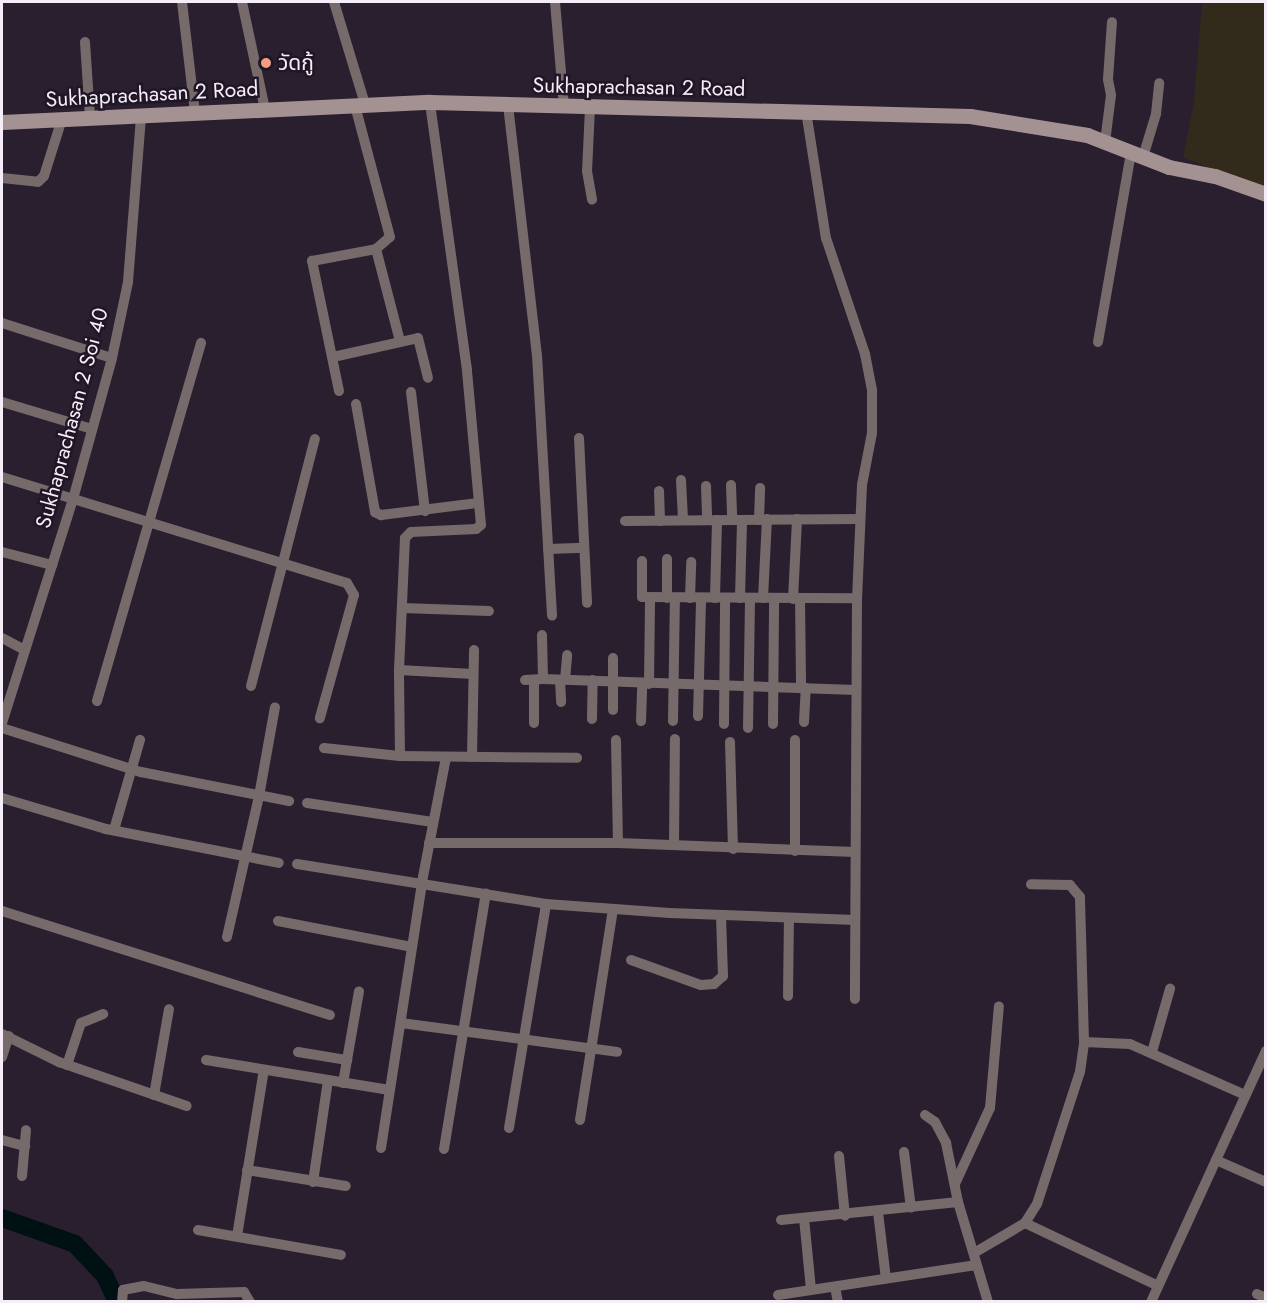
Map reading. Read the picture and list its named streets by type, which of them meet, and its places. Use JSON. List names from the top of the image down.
{
  "streets": {
    "street": ["Sukhaprachasan 2 Road", "Sukhaprachasan 2 Soi 40"]
  },
  "crossings": [
    ["Sukhaprachasan 2 Road", "Sukhaprachasan 2 Soi 40"]
  ],
  "places": ["วัดกู้"]
}
